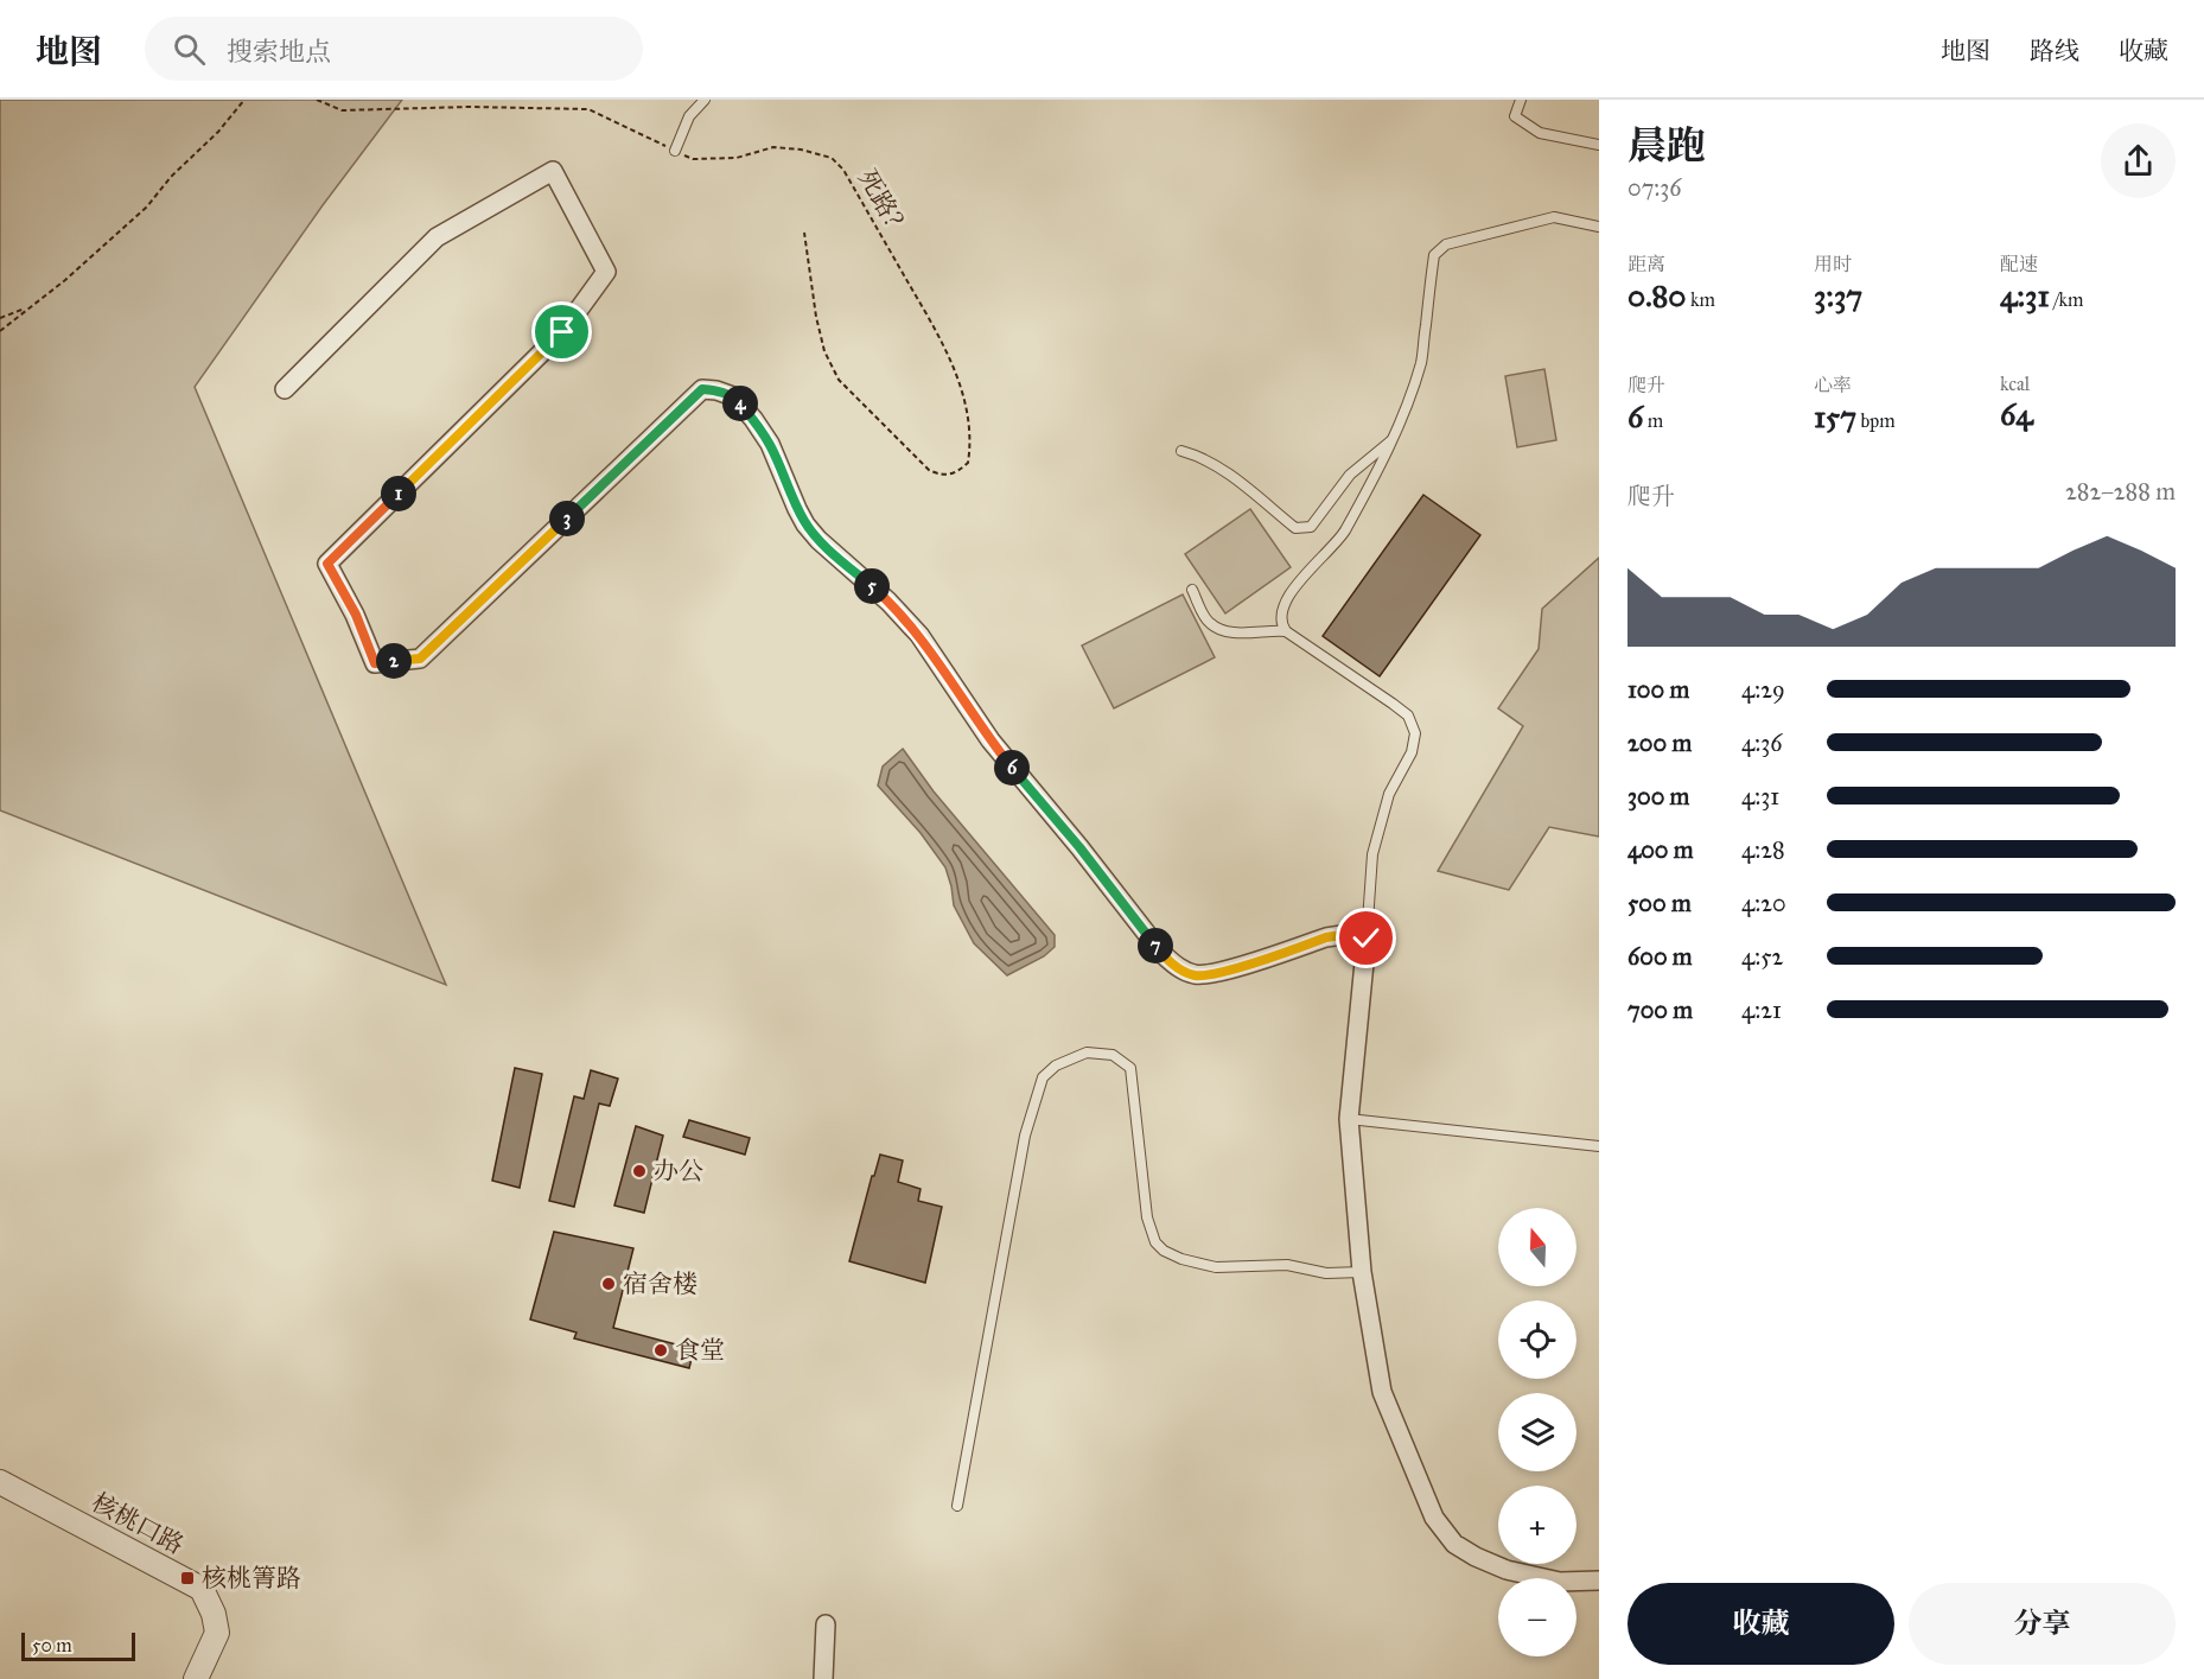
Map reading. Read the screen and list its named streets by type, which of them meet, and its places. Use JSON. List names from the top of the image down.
{
  "streets": {
    "street": ["核桃口路"],
    "path": ["死路？"]
  },
  "places": {
    "other": ["办公", "宿舍楼", "食堂"],
    "transit": ["核桃箐路"]
  },
  "scale_bar": "50 m",
  "north": "top",
  "page": {
    "header": "地图",
    "search": "搜索地点",
    "nav": ["地图", "路线", "收藏"],
    "heading": ["晨跑", "07:36"],
    "stats": [
      ["距离", "0.80 km"],
      ["用时", "3:37"],
      ["配速", "4:31 /km"],
      ["爬升", "6 m"],
      ["心率", "157 bpm"],
      ["kcal", "64"]
    ],
    "pins": [
      "4",
      "1",
      "3",
      "5",
      "2",
      "6",
      "7"
    ],
    "chart": ["爬升", "282–288 m"],
    "list": [
      {
        "name": "100 m",
        "note": "4:29"
      },
      {
        "name": "200 m",
        "note": "4:36"
      },
      {
        "name": "300 m",
        "note": "4:31"
      },
      {
        "name": "400 m",
        "note": "4:28"
      },
      {
        "name": "500 m",
        "note": "4:20"
      },
      {
        "name": "600 m",
        "note": "4:52"
      },
      {
        "name": "700 m",
        "note": "4:21"
      }
    ],
    "map_buttons": ["+", "−"],
    "buttons": ["收藏", "分享"],
    "scale": "50 m"
  }
}
